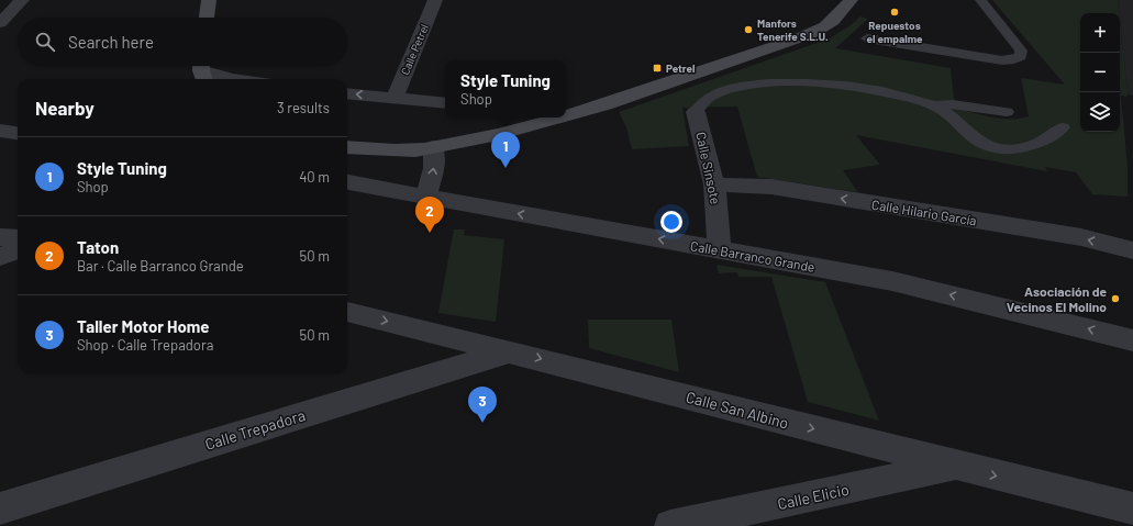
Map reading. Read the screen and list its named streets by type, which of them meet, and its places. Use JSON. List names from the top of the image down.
{
  "streets": {
    "street": [
      "Calle Petrel",
      "Calle Sinsote",
      "Calle Hilario García",
      "Calle Barranco Grande",
      "Calle San Albino",
      "Calle Trepadora",
      "Calle Elicio"
    ]
  },
  "crossings": [
    ["Calle Sinsote", "Calle Hilario García"],
    ["Calle Sinsote", "Calle Barranco Grande"],
    ["Calle San Albino", "Calle Trepadora"],
    ["Calle San Albino", "Calle Elicio"]
  ],
  "one_way": ["Calle Hilario García", "Calle Barranco Grande", "Calle San Albino"],
  "places": {
    "other": ["Repuestos el empalme", "Manfors Tenerife S.L.U.", "Asociación de Vecinos El Molino"],
    "transit": ["Petrel"]
  },
  "page": {
    "map_buttons": ["+", "−"],
    "search": "Search here",
    "popup": ["Style Tuning", "Shop"],
    "heading": ["Nearby", "3 results"],
    "pins": ["1", "2", "3"],
    "list": [
      {
        "mark": "1",
        "name": "Style Tuning",
        "note": "Shop",
        "value": "40 m"
      },
      {
        "mark": "2",
        "name": "Taton",
        "note": "Bar · Calle Barranco Grande",
        "value": "50 m"
      },
      {
        "mark": "3",
        "name": "Taller Motor Home",
        "note": "Shop · Calle Trepadora",
        "value": "50 m"
      }
    ]
  }
}
